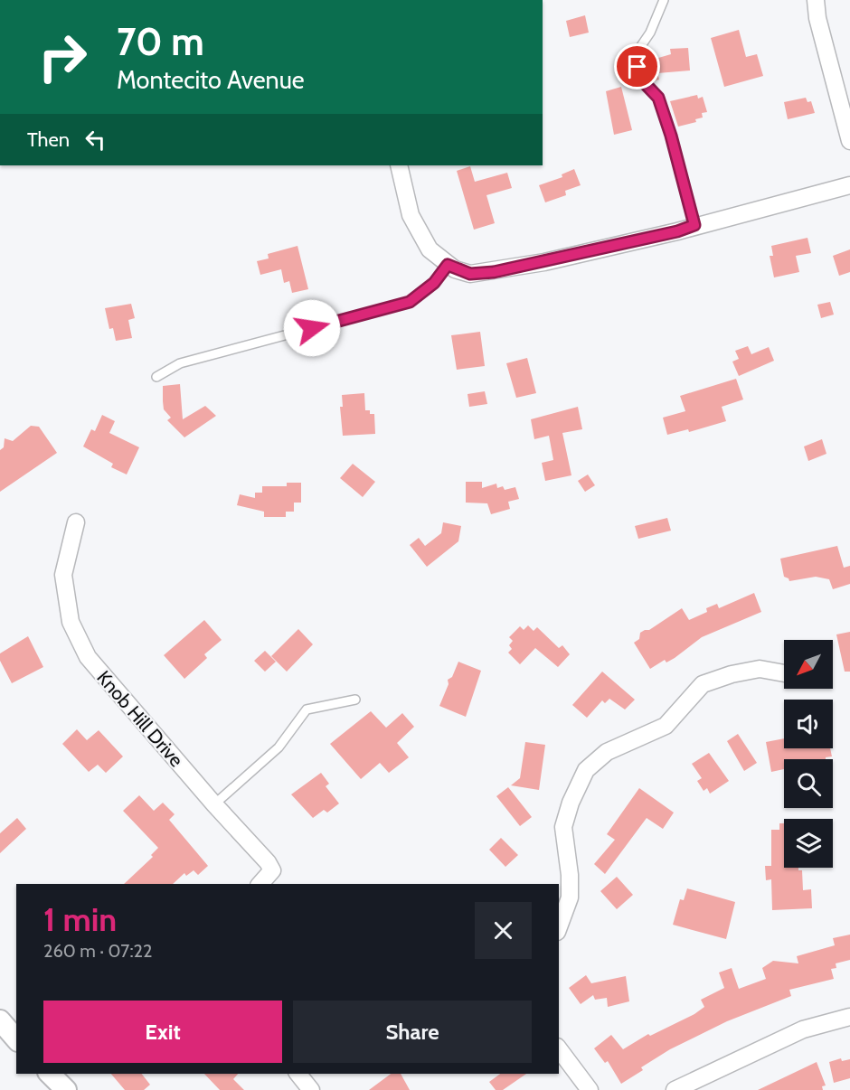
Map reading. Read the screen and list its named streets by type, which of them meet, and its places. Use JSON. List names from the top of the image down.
{
  "streets": {
    "street": ["Knob Hill Drive"]
  },
  "north": "bottom left",
  "page": {
    "turn": ["70 m", "Montecito Avenue"],
    "then": "Then",
    "heading": ["1 min", "260 m · 07:22"],
    "buttons": ["Exit", "Share"]
  }
}
